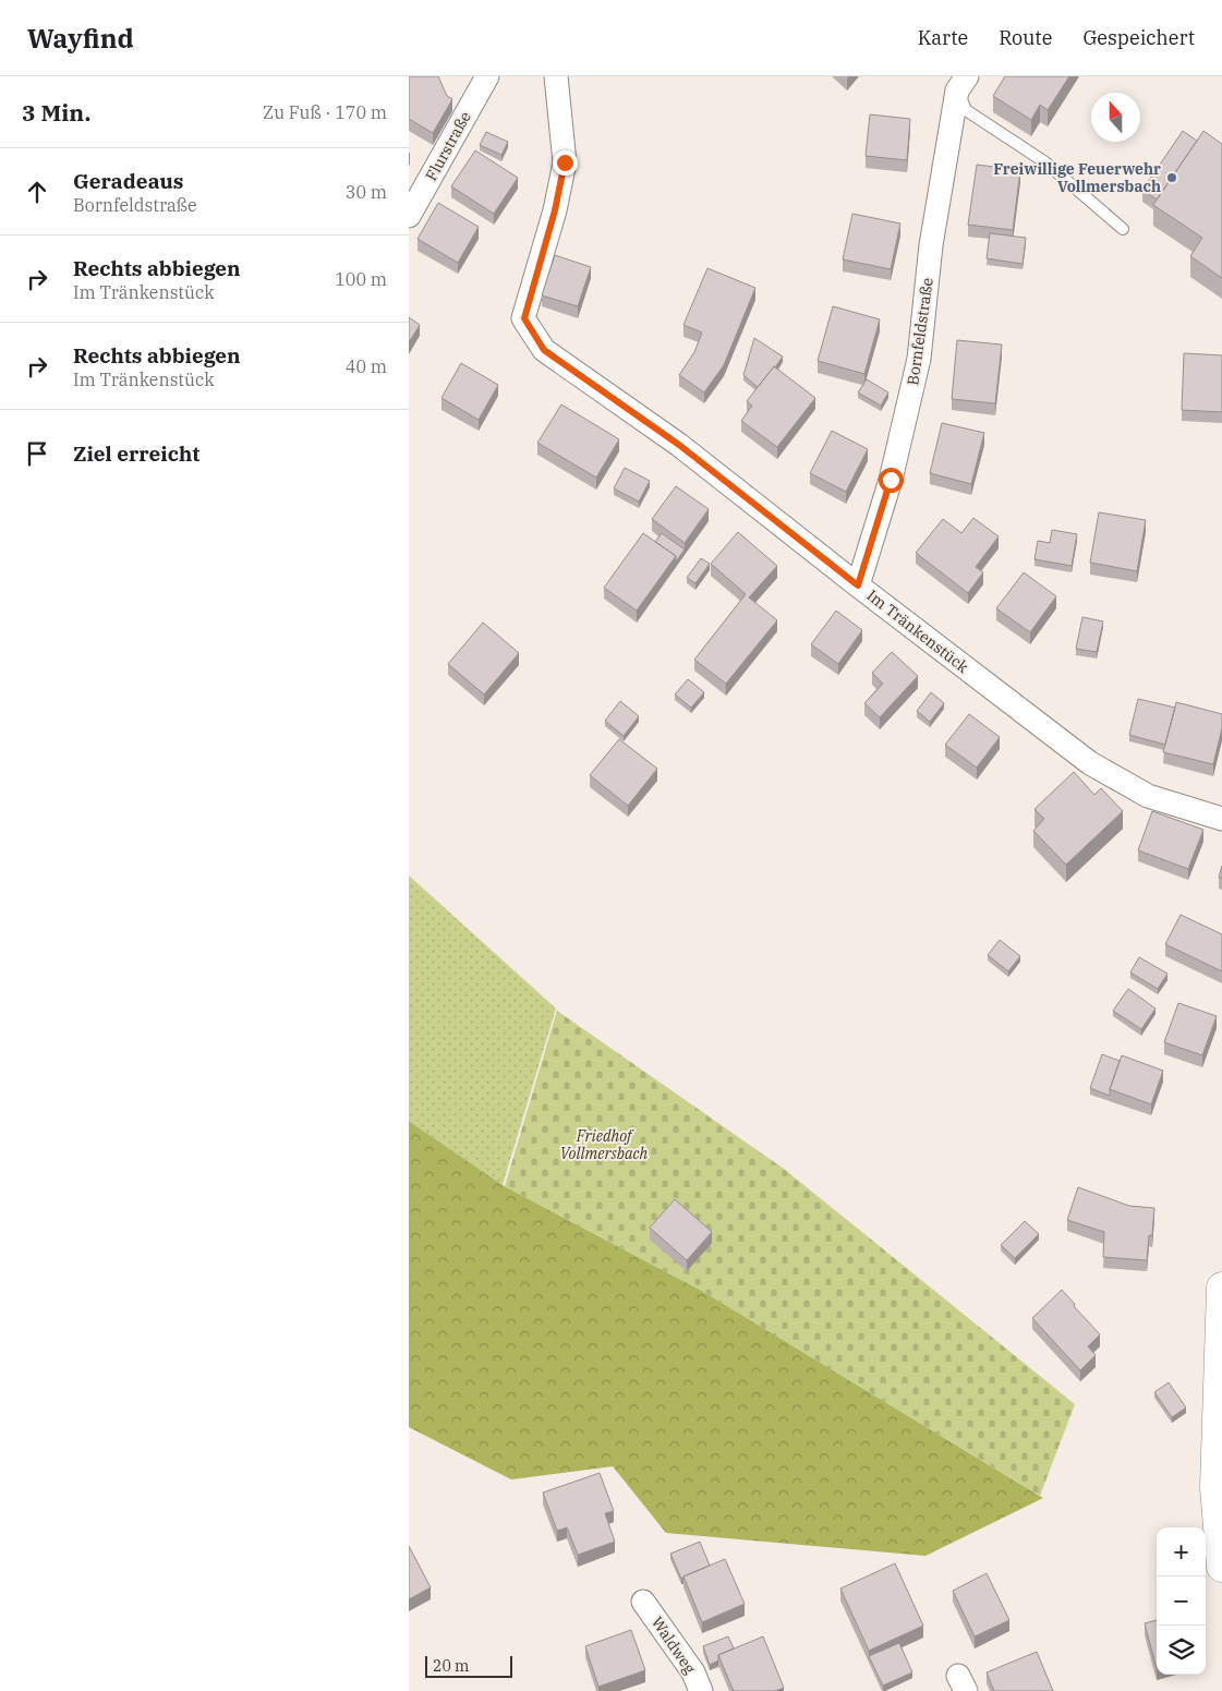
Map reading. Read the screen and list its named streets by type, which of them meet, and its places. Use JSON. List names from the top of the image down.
{
  "streets": {
    "street": [
      "Flurstraße",
      "Bornfeldstraße",
      "Im Tränkenstück",
      "Waldweg"
    ]
  },
  "crossings": [
    ["Bornfeldstraße", "Im Tränkenstück"]
  ],
  "parks": ["Friedhof Vollmersbach"],
  "places": ["Freiwillige Feuerwehr Vollmersbach"],
  "scale_bar": "20 m",
  "north": "top",
  "page": {
    "header": "Wayfind",
    "nav": ["Karte", "Route", "Gespeichert"],
    "heading": ["3 Min.", "Zu Fuß · 170 m"],
    "list": [
      ["Geradeaus", "Bornfeldstraße", "30 m"],
      ["Rechts abbiegen", "Im Tränkenstück", "100 m"],
      ["Rechts abbiegen", "Im Tränkenstück", "40 m"],
      "Ziel erreicht"
    ],
    "map_buttons": ["+", "−"],
    "scale": "20 m"
  }
}
